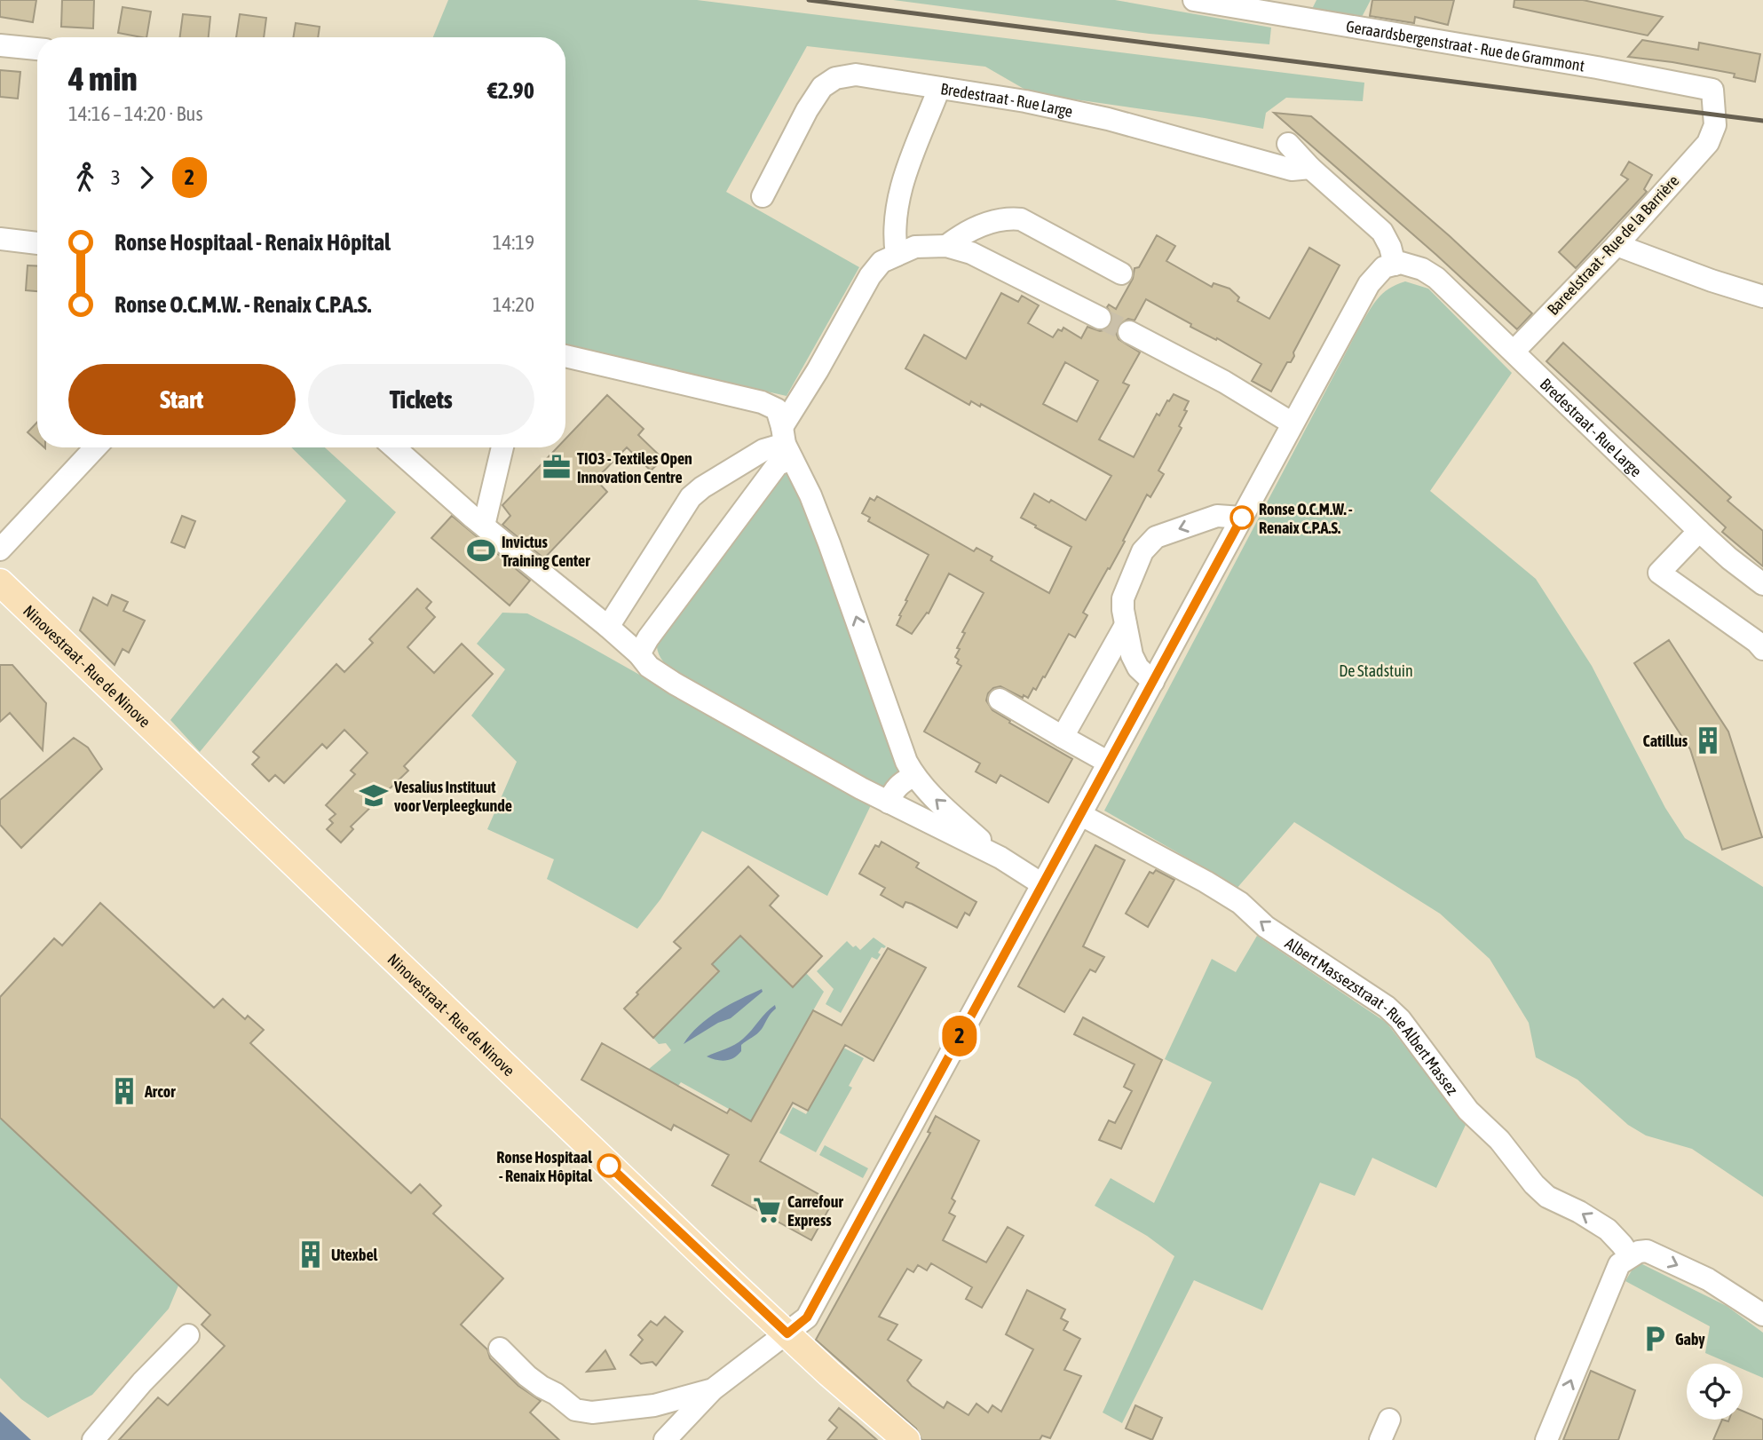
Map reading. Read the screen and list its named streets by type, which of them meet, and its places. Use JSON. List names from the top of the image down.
{
  "streets": {
    "main road": ["Ninovestraat - Rue de Ninove"],
    "street": [
      "Geraardsbergenstraat - Rue de Grammont",
      "Bredestraat - Rue Large",
      "Bareelstraat - Rue de la Barrière",
      "Albert Massezstraat - Rue Albert Massez"
    ]
  },
  "crossings": [
    ["Geraardsbergenstraat - Rue de Grammont", "Bareelstraat - Rue de la Barrière"],
    ["Bredestraat - Rue Large", "Bareelstraat - Rue de la Barrière"]
  ],
  "one_way": ["Albert Massezstraat - Rue Albert Massez"],
  "parks": ["De Stadstuin"],
  "places": {
    "office": ["TIO3 - Textiles Open Innovation Centre"],
    "other": ["Ronse O.C.M.W. - Renaix C.P.A.S.", "Ronse Hospitaal - Renaix Hôpital"],
    "sports": ["Invictus Training Center"],
    "building": ["Catillus", "Arcor", "Utexbel"],
    "school or university": ["Vesalius Instituut voor Verpleegkunde"],
    "supermarket": ["Carrefour Express"],
    "parking": ["Gaby"]
  },
  "lines": ["bus line 2"],
  "page": {
    "on_map": "2",
    "heading": ["4 min", "14:16 – 14:20 · Bus", "€2.90"],
    "legs": ["3", "2"],
    "list": [
      {
        "name": "Ronse Hospitaal - Renaix Hôpital",
        "value": "14:19"
      },
      {
        "name": "Ronse O.C.M.W. - Renaix C.P.A.S.",
        "value": "14:20"
      }
    ],
    "buttons": ["Start", "Tickets"]
  }
}
